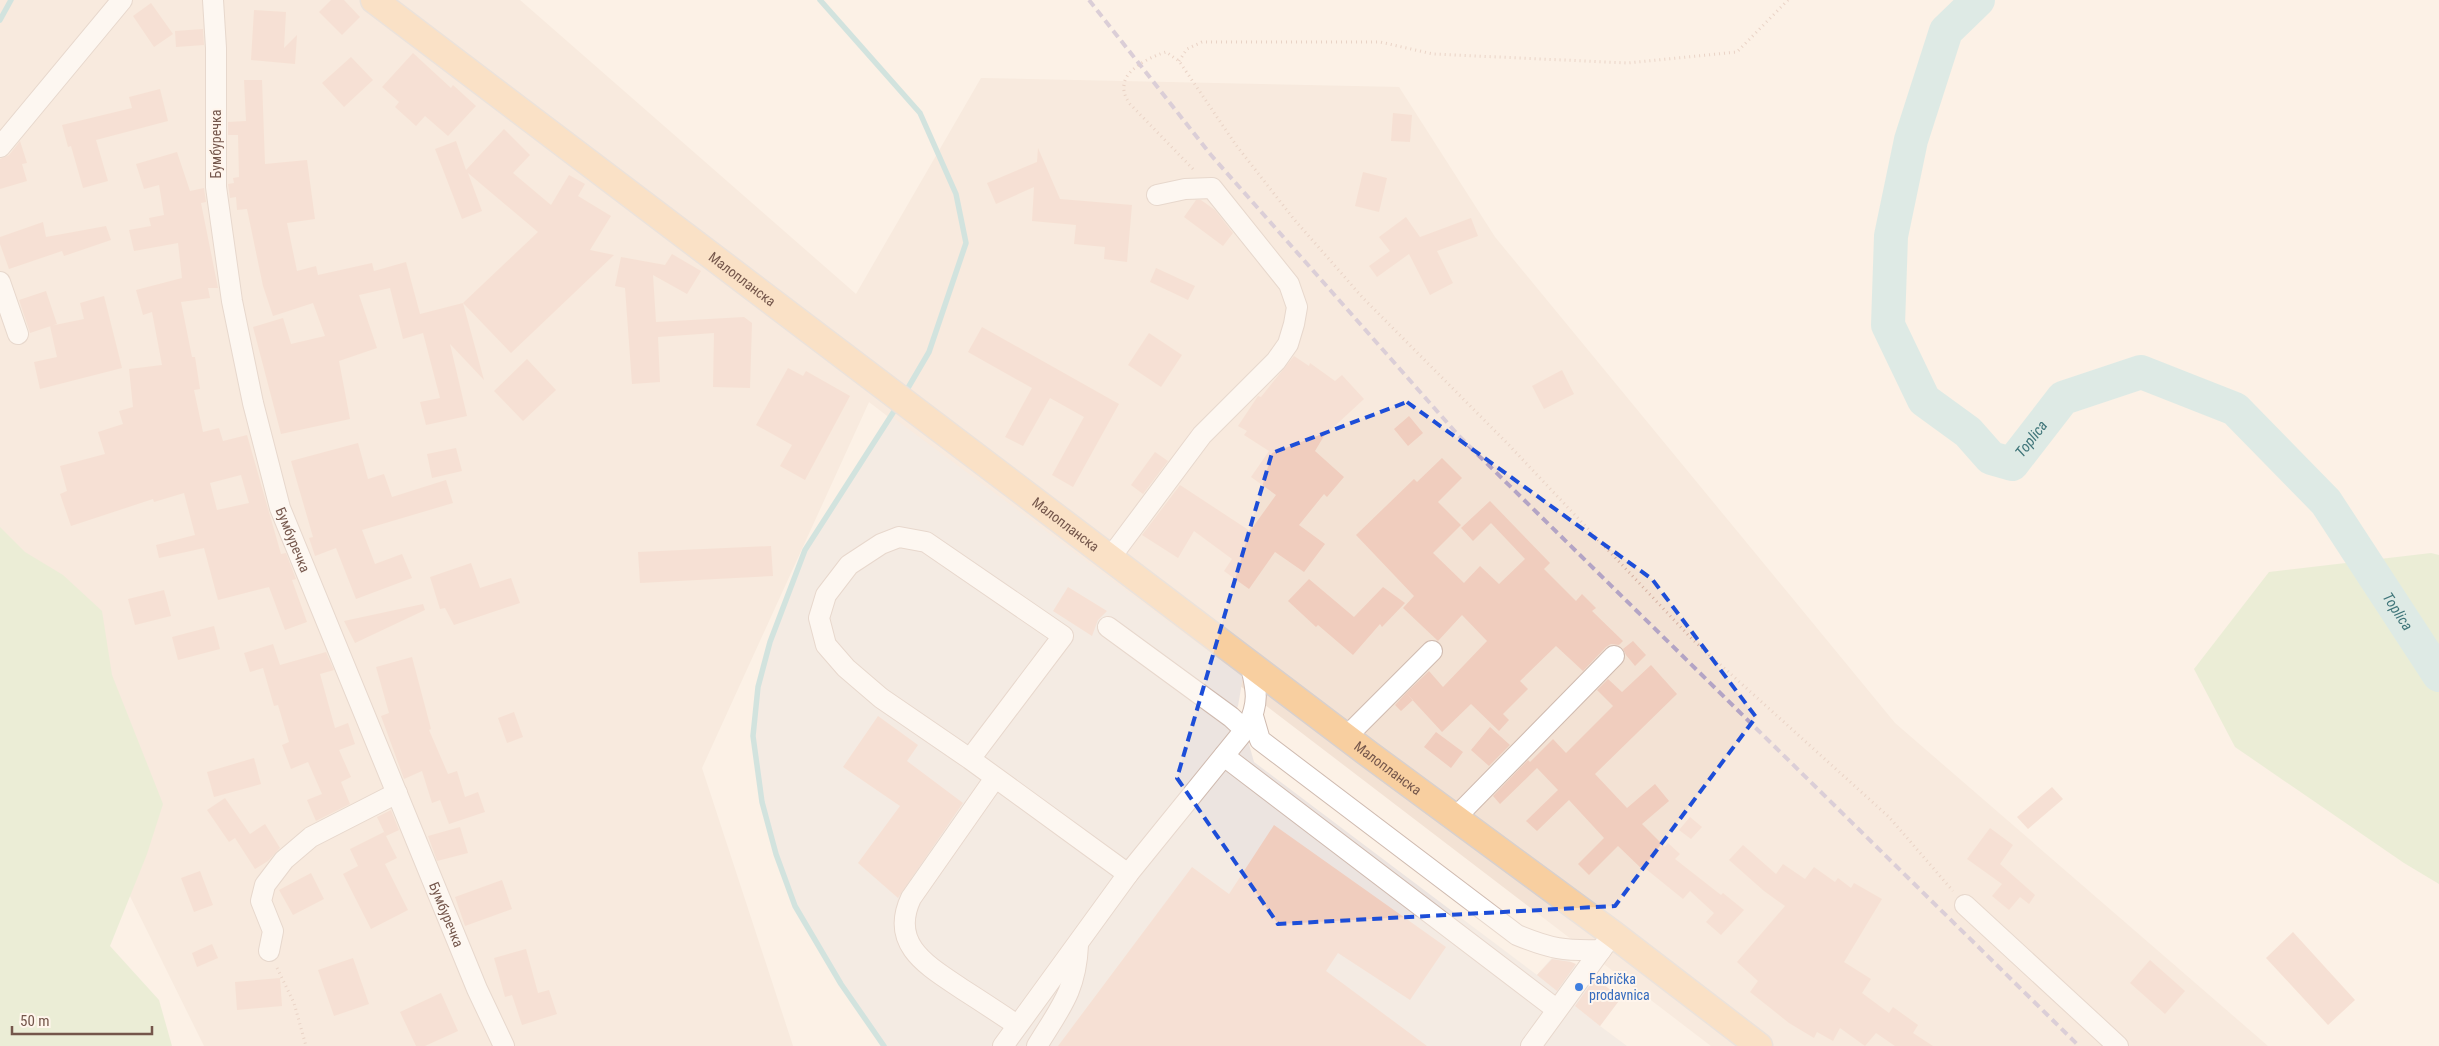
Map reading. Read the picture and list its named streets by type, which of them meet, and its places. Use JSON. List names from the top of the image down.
{
  "streets": {
    "main road": ["Малопланска"],
    "street": ["Бумбуречка"]
  },
  "water": ["Toplica"],
  "places": ["Fabrička prodavnica"],
  "scale_bar": "50 m"
}
